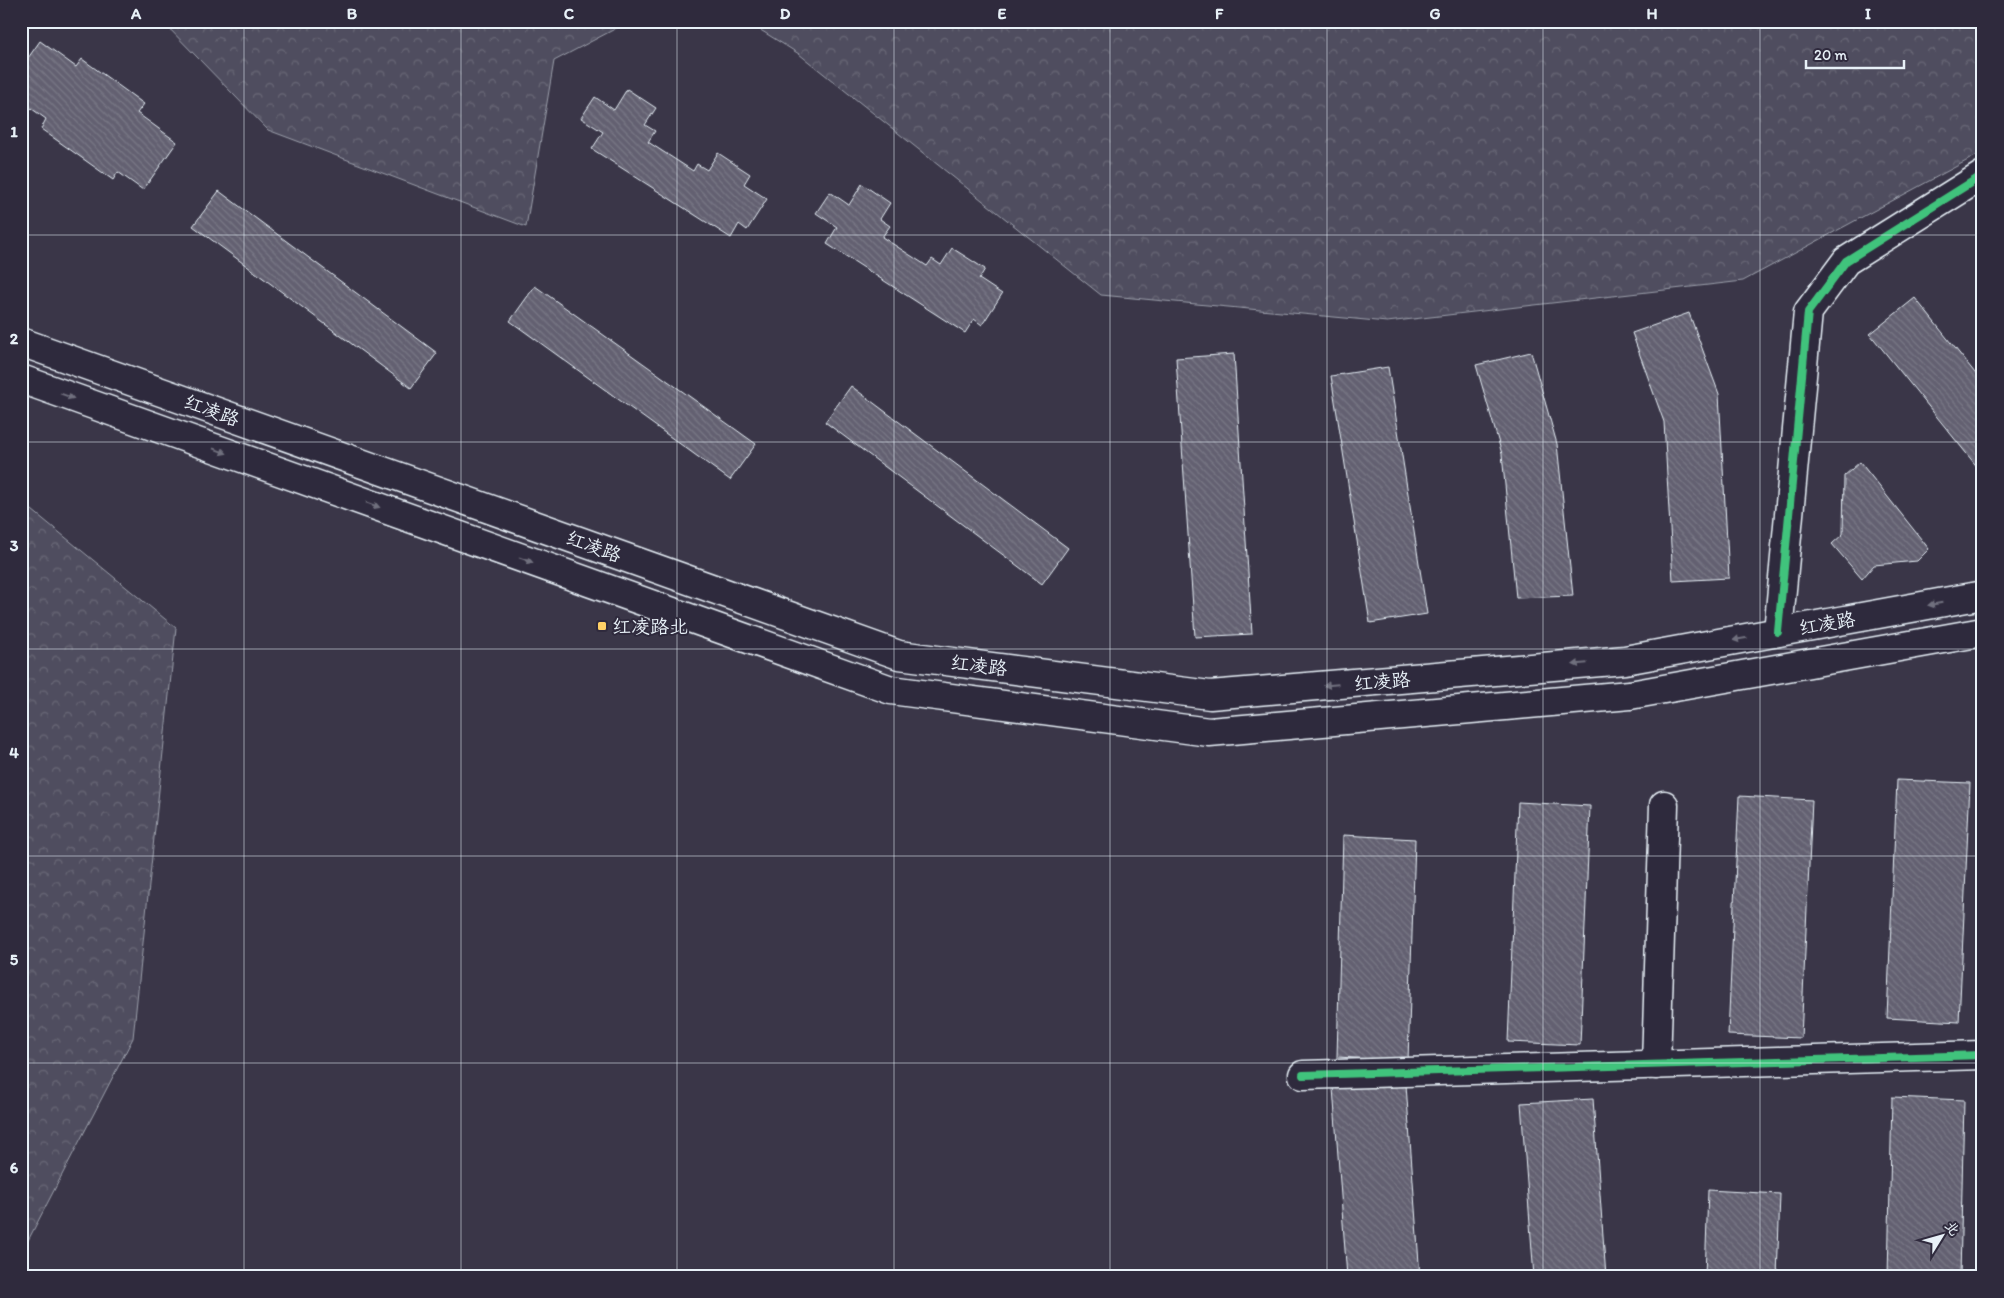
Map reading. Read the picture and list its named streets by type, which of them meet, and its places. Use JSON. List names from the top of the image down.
{
  "streets": {
    "main road": ["红凌路"]
  },
  "places": {
    "transit": ["红凌路北"]
  },
  "scale_bar": "20 m",
  "north": "top right",
  "grid": {
    "columns": [
      "A",
      "B",
      "C",
      "D",
      "E",
      "F",
      "G",
      "H",
      "I"
    ],
    "rows": [
      "1",
      "2",
      "3",
      "4",
      "5",
      "6"
    ]
  }
}
